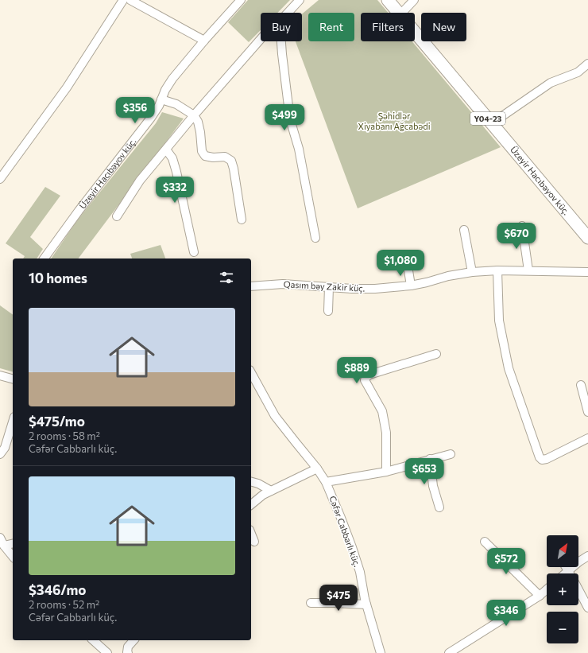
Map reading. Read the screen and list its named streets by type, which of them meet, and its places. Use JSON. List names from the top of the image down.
{
  "streets": {
    "main road": ["Y04-23", "Üzeyir Hacıbəyov küç."],
    "street": ["Qasım bəy Zakir küç.", "Cəfər Cabbarlı küç."]
  },
  "parks": ["Şəhidlər Xiyabanı Ağcabədi"],
  "north": "top right",
  "page": {
    "chip": [
      "Buy",
      "Rent",
      "Filters",
      "New"
    ],
    "price": [
      "$356",
      "$499",
      "$332",
      "$670",
      "$1,080",
      "$889",
      "$653",
      "$572",
      "$475",
      "$346"
    ],
    "heading": "10 homes",
    "list": [
      {
        "name": "$475/mo",
        "note": "2 rooms · 58 m² · Cəfər Cabbarlı küç."
      },
      {
        "name": "$346/mo",
        "note": "2 rooms · 52 m² · Cəfər Cabbarlı küç."
      }
    ],
    "map_buttons": ["+", "−"]
  }
}
